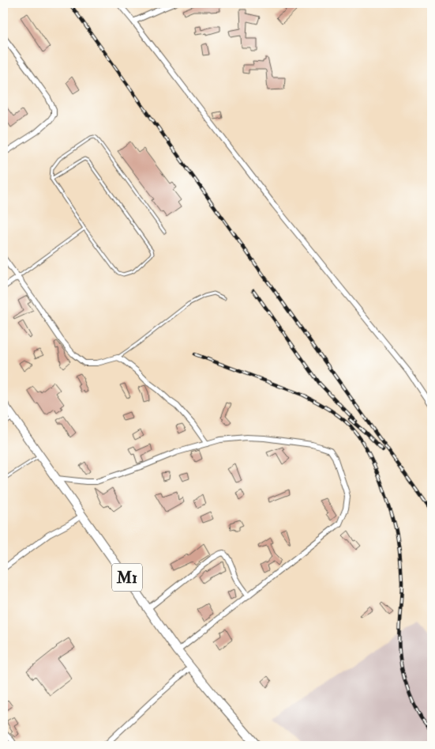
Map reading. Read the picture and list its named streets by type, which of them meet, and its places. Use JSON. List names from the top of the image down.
{
  "streets": {
    "main road": ["M1"]
  }
}
